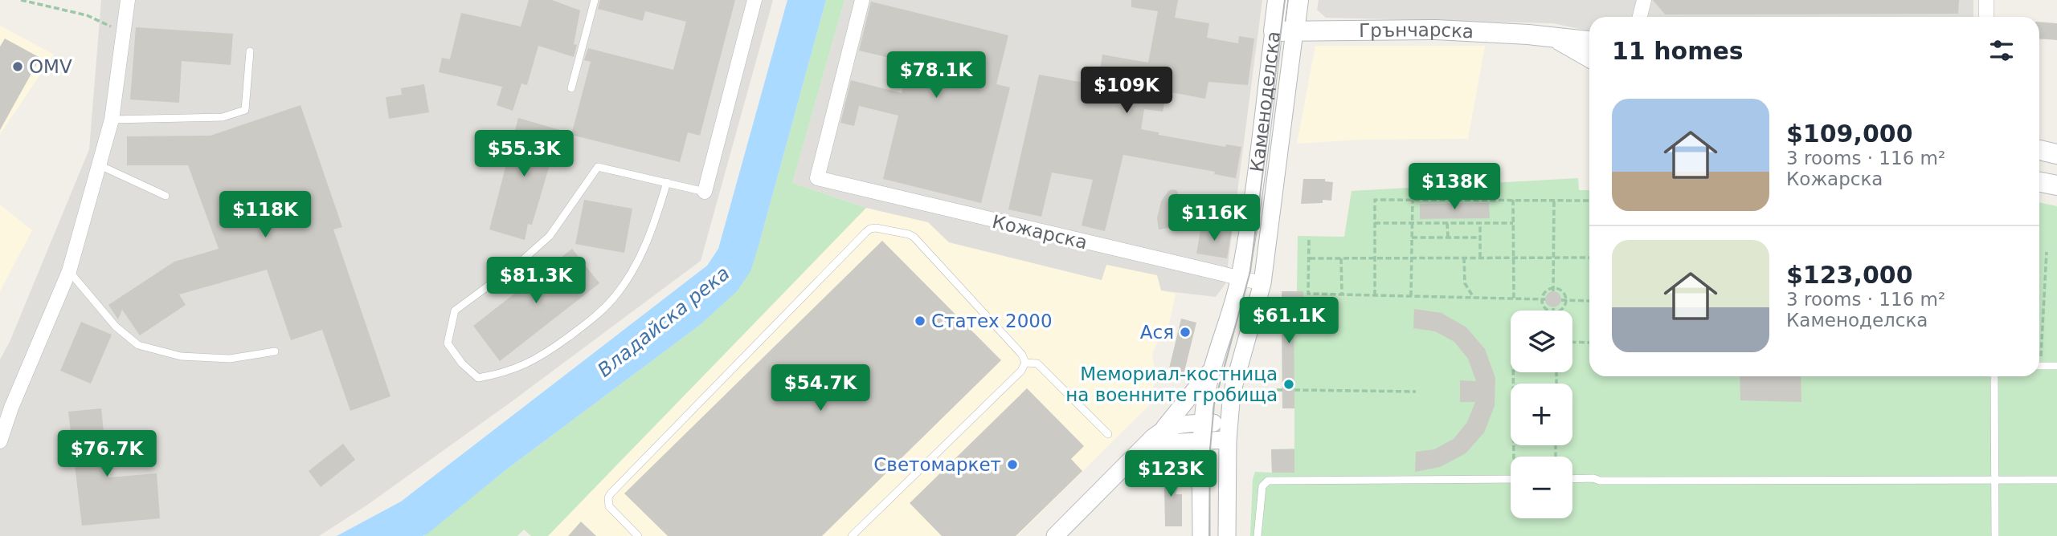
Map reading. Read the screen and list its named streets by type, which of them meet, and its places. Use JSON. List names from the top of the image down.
{
  "streets": {
    "main road": ["Грънчарска", "Каменоделска"],
    "street": ["Кожарска"]
  },
  "crossings": [
    ["Грънчарска", "Каменоделска"],
    ["Каменоделска", "Кожарска"]
  ],
  "water": ["Владайска река"],
  "places": [
    "OMV",
    "Статех 2000",
    "Ася",
    "Мемориал-костница на военните гробища",
    "Светомаркет"
  ],
  "page": {
    "heading": "11 homes",
    "price": [
      "$78.1K",
      "$109K",
      "$55.3K",
      "$138K",
      "$118K",
      "$116K",
      "$81.3K",
      "$61.1K",
      "$54.7K",
      "$76.7K",
      "$123K"
    ],
    "list": [
      {
        "name": "$109,000",
        "note": "3 rooms · 116 m² · Кожарска"
      },
      {
        "name": "$123,000",
        "note": "3 rooms · 116 m² · Каменоделска"
      }
    ],
    "map_buttons": ["+", "−"]
  }
}
